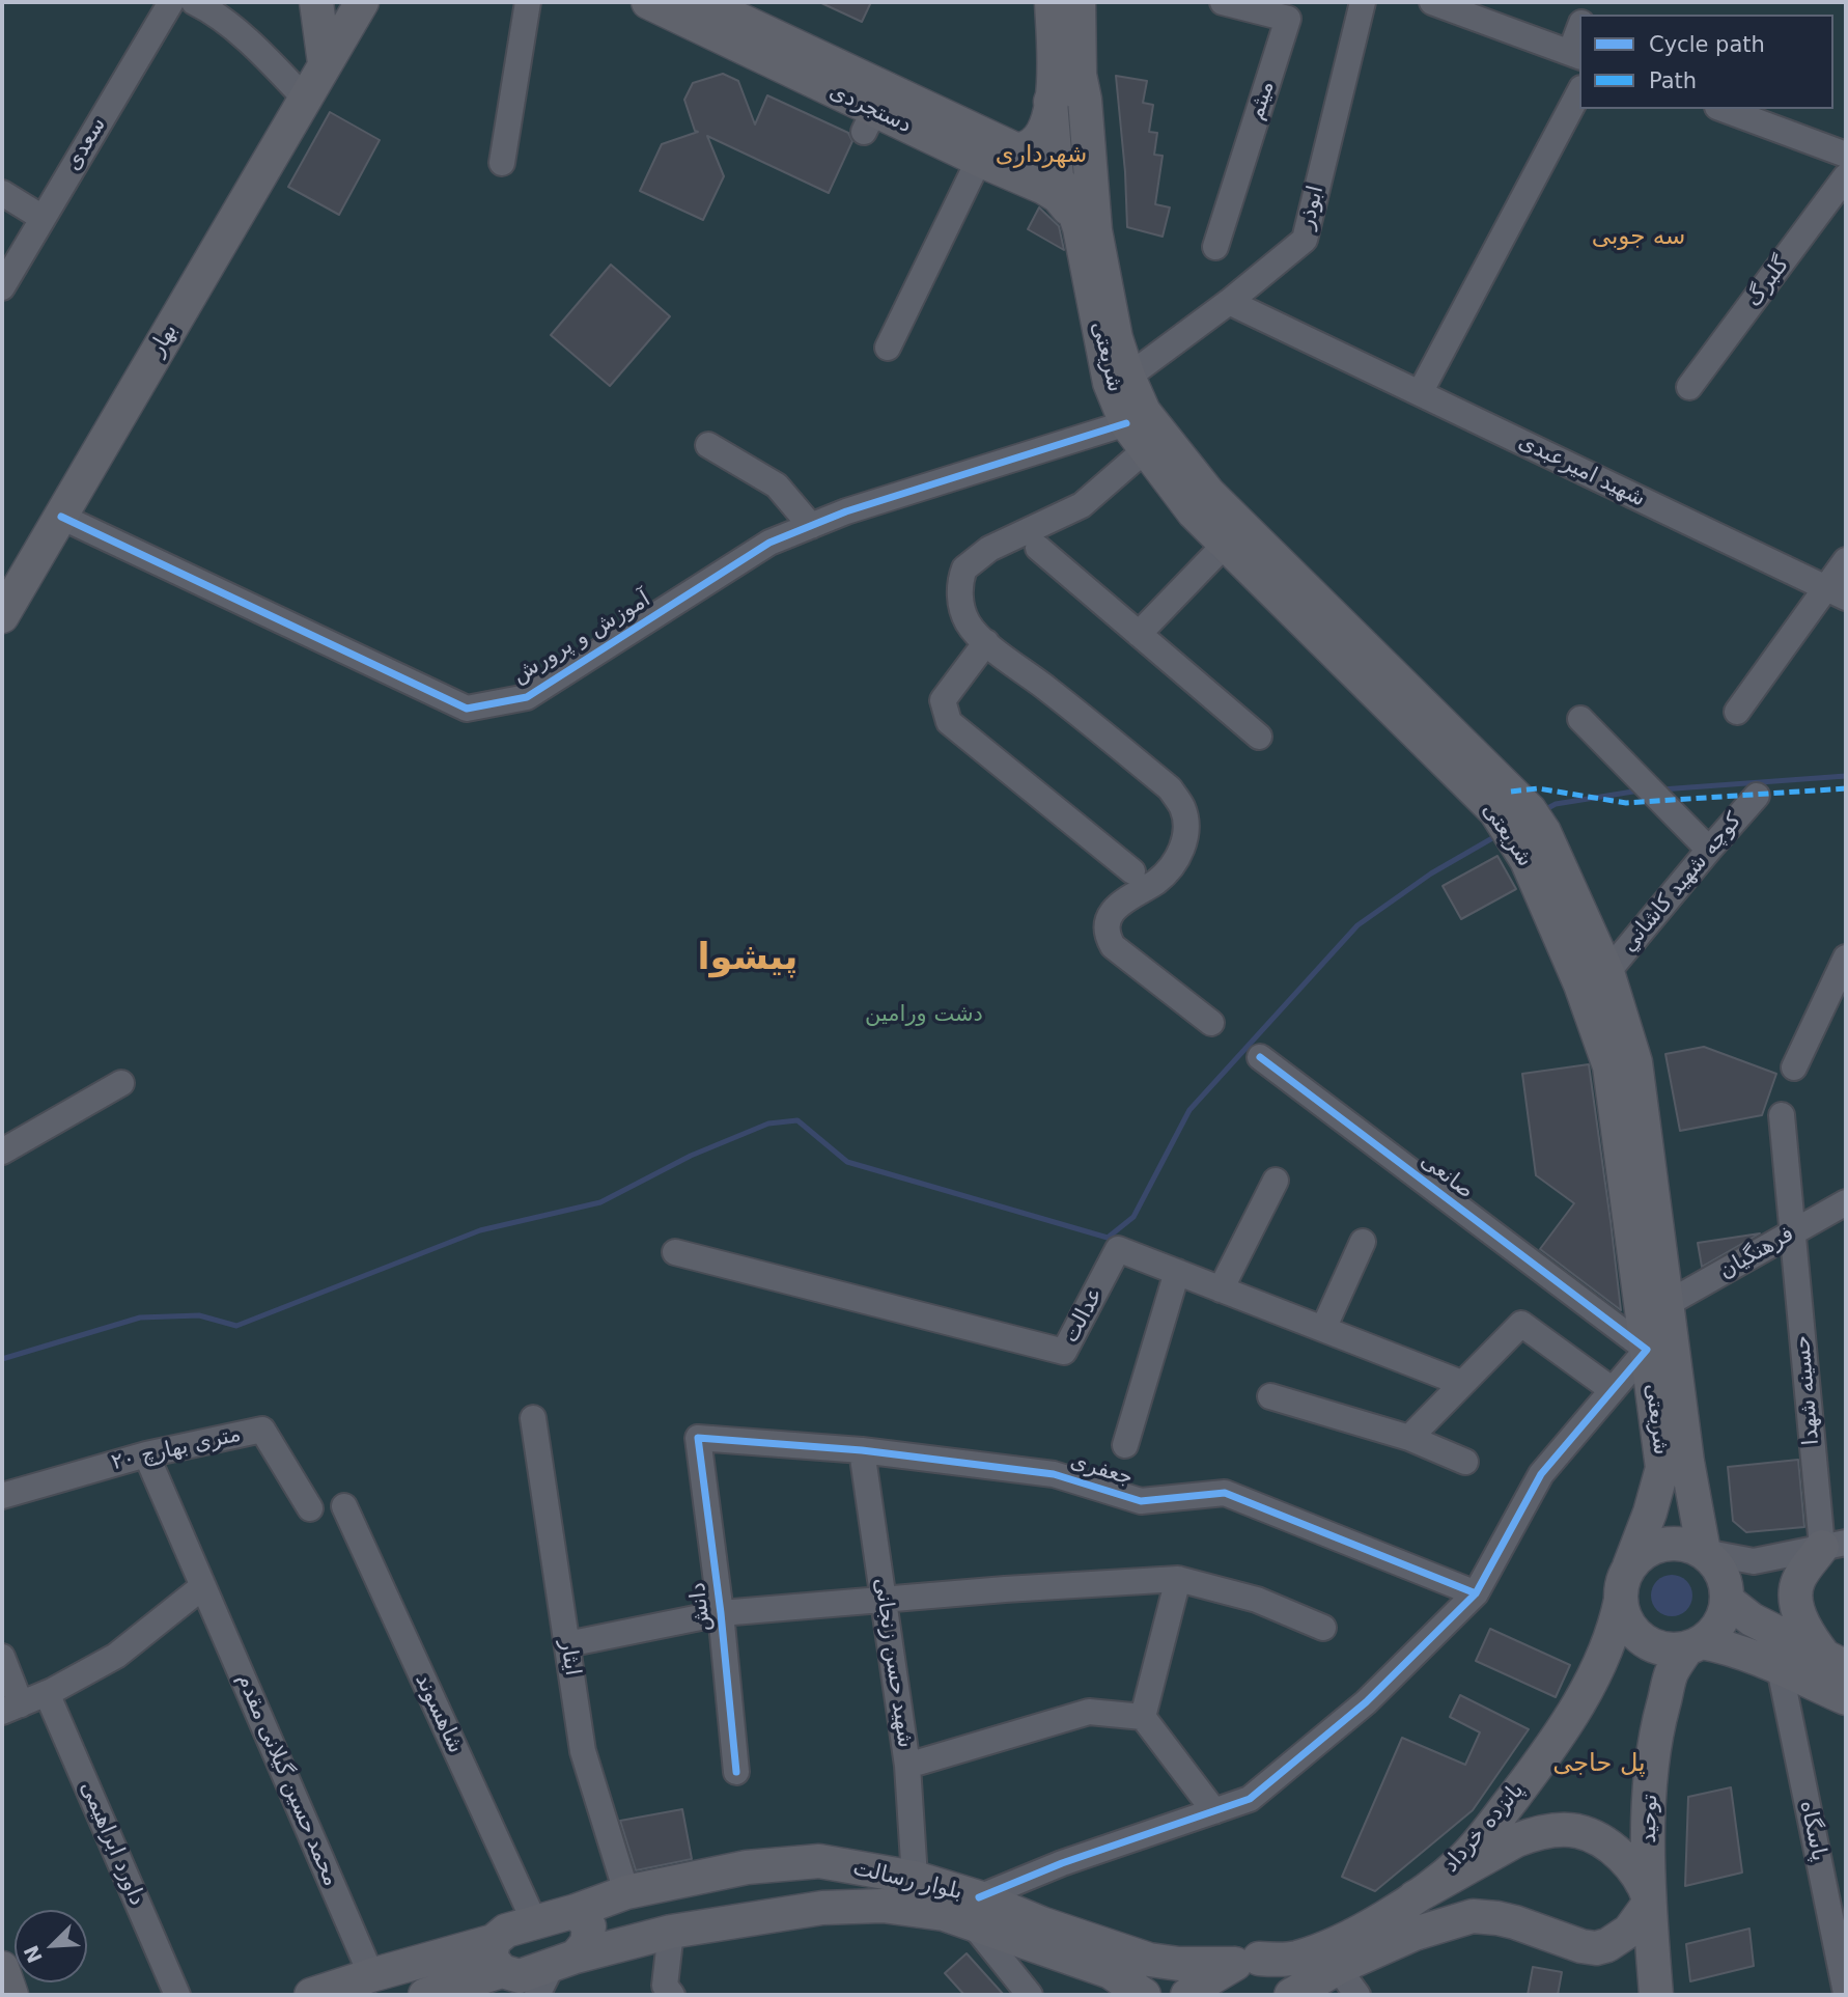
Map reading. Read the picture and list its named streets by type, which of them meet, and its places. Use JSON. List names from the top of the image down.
{
  "streets": {
    "main road": [
      "دستجردی",
      "بهار",
      "شریعتی",
      "توحید",
      "پانزده خرداد",
      "بلوار رسالت"
    ],
    "street": [
      "میثم",
      "سعدی",
      "ابوذر",
      "گلبرگ",
      "شهید امیرعبدی",
      "آموزش و پرورش",
      "كوچه شهيد كاشاني",
      "صانعی",
      "فرهنگیان",
      "عدالت",
      "حسینه شهدا",
      "۲۰ متری بهارچ",
      "جعفری",
      "دانش",
      "ایثار",
      "شهید حسن زنجانی",
      "شاهسوند",
      "محمد حسین گیلانی مقدم",
      "پاسگاه",
      "داورد ابراهیمی"
    ]
  },
  "crossings": [
    ["دستجردی", "شریعتی"],
    ["ابوذر", "شریعتی"],
    ["ابوذر", "شهید امیرعبدی"],
    ["بهار", "آموزش و پرورش"],
    ["شریعتی", "آموزش و پرورش"],
    ["شریعتی", "كوچه شهيد كاشاني"],
    ["شریعتی", "صانعی"],
    ["شریعتی", "فرهنگیان"],
    ["شریعتی", "توحید"],
    ["شریعتی", "پانزده خرداد"],
    ["فرهنگیان", "حسینه شهدا"],
    ["۲۰ متری بهارچ", "محمد حسین گیلانی مقدم"],
    ["جعفری", "دانش"],
    ["جعفری", "شهید حسن زنجانی"],
    ["ایثار", "بلوار رسالت"],
    ["شهید حسن زنجانی", "بلوار رسالت"],
    ["شاهسوند", "بلوار رسالت"],
    ["توحید", "پانزده خرداد"],
    ["پانزده خرداد", "بلوار رسالت"]
  ],
  "districts": [
    "شهرداری",
    "سه جوبی",
    "پیشوا",
    "پل حاجی"
  ],
  "parks": ["دشت ورامین"],
  "legend": ["Cycle path", "Path"],
  "north": "bottom left"
}
